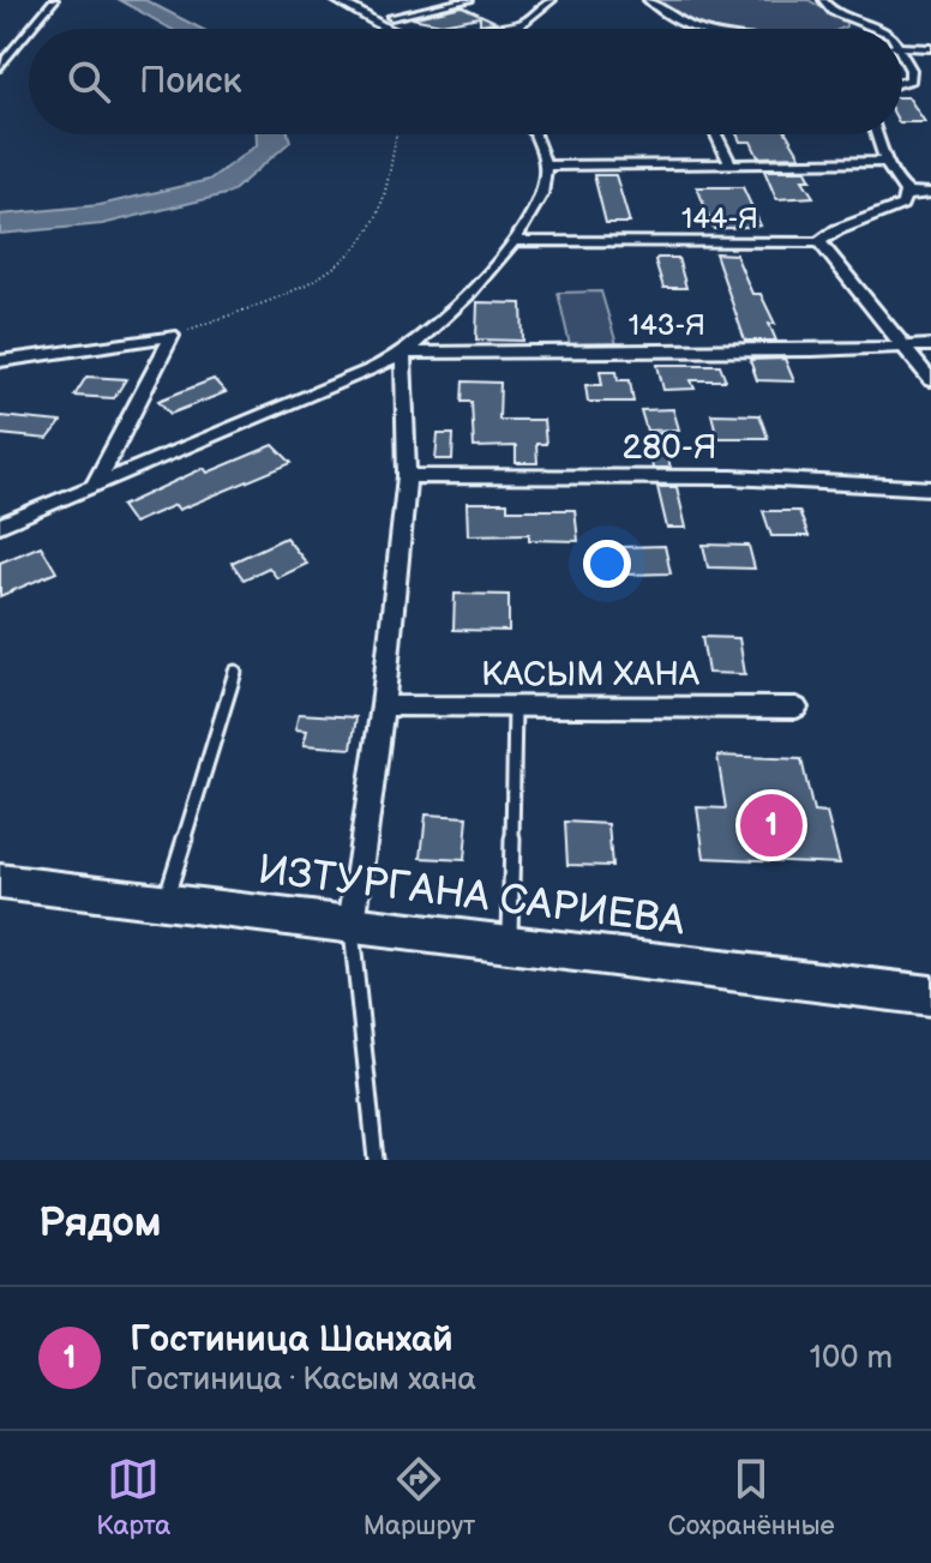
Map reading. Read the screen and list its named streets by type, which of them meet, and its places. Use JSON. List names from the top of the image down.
{
  "streets": {
    "street": [
      "144-Я",
      "143-Я",
      "280-Я",
      "КАСЫМ ХАНА",
      "ИЗТУРГАНА САРИЕВА"
    ]
  },
  "page": {
    "search": "Поиск",
    "pins": "1",
    "heading": "Рядом",
    "list": [
      {
        "mark": "1",
        "name": "Гостиница Шанхай",
        "note": "Гостиница · Касым хана",
        "value": "100 m"
      }
    ],
    "nav": ["Карта", "Маршрут", "Сохранённые"]
  }
}
